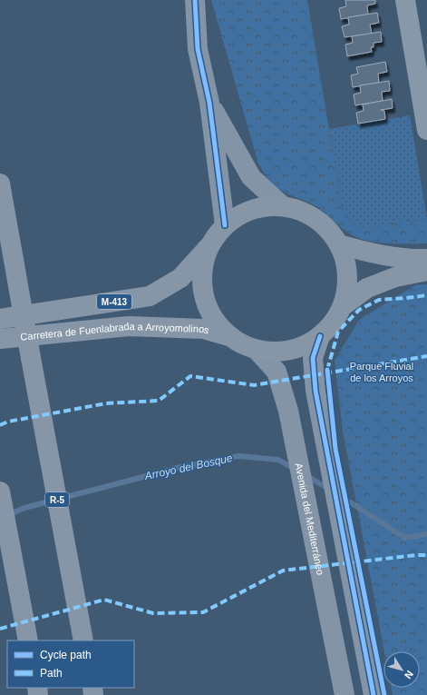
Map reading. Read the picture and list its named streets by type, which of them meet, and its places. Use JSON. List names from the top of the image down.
{
  "streets": {
    "main road": ["M-413", "Carretera de Fuenlabrada a Arroyomolinos", "R-5"],
    "street": ["Avenida del Mediterráneo"]
  },
  "crossings": [
    ["M-413", "Carretera de Fuenlabrada a Arroyomolinos"],
    ["M-413", "Avenida del Mediterráneo"]
  ],
  "water": ["Arroyo del Bosque"],
  "parks": ["Parque Fluvial de los Arroyos"],
  "legend": ["Cycle path", "Path"],
  "north": "bottom right"
}
